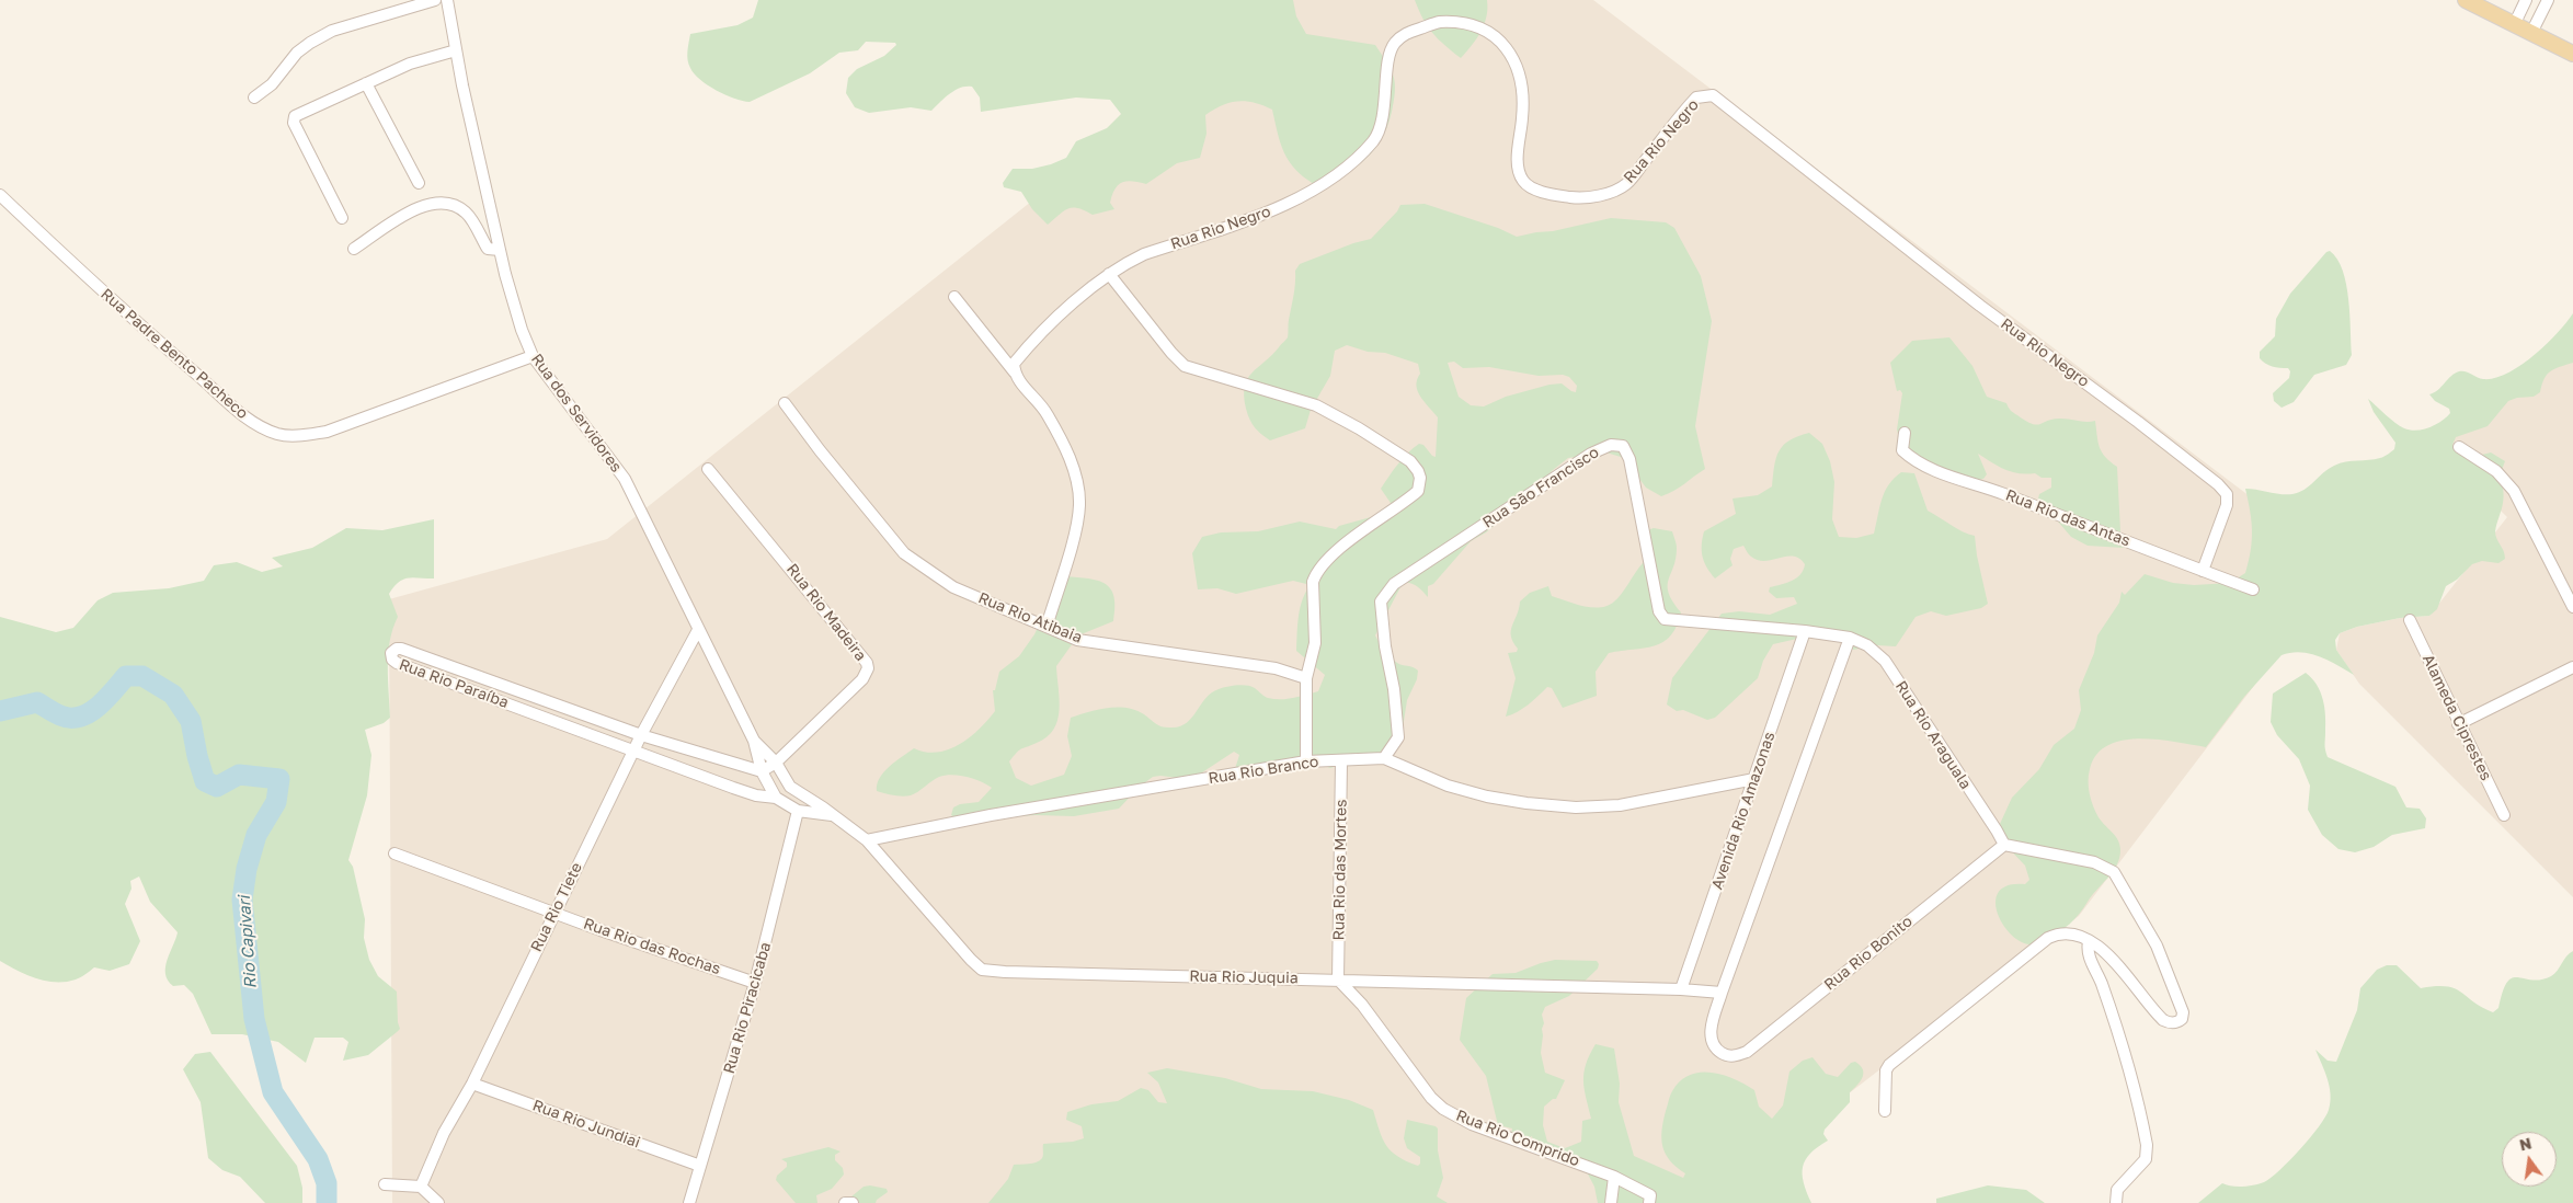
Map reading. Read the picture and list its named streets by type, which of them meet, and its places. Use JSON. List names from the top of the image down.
{
  "streets": {
    "street": [
      "Rua Rio Negro",
      "Rua Padre Bento Pacheco",
      "Rua dos Servidores",
      "Rua São Francisco",
      "Rua Rio das Antas",
      "Rua Rio Madeira",
      "Rua Rio Atibaia",
      "Rua Rio Paraíba",
      "Alameda Ciprestes",
      "Rua Rio Araguala",
      "Rua Rio Branco",
      "Avenida Rio Amazonas",
      "Rua Rio das Mortes",
      "Rua Rio Tiete",
      "Rua Rio das Rochas",
      "Rua Rio Bonito",
      "Rua Rio Juquia",
      "Rua Rio Piracicaba",
      "Rua Rio Jundiai",
      "Rua Rio Comprido"
    ]
  },
  "crossings": [
    ["Rua Rio Negro", "Rua Rio das Antas"],
    ["Rua Padre Bento Pacheco", "Rua dos Servidores"],
    ["Rua dos Servidores", "Rua Rio Madeira"],
    ["Rua dos Servidores", "Rua Rio Paraíba"],
    ["Rua dos Servidores", "Rua Rio Tiete"],
    ["Rua dos Servidores", "Rua Rio Juquia"],
    ["Rua São Francisco", "Rua Rio Araguala"],
    ["Rua São Francisco", "Rua Rio Branco"],
    ["Rua São Francisco", "Avenida Rio Amazonas"],
    ["Rua Rio Madeira", "Rua Rio Paraíba"],
    ["Rua Rio Paraíba", "Rua Rio Tiete"],
    ["Rua Rio Paraíba", "Rua Rio Piracicaba"],
    ["Rua Rio Araguala", "Rua Rio Bonito"],
    ["Rua Rio Branco", "Avenida Rio Amazonas"],
    ["Rua Rio Branco", "Rua Rio das Mortes"],
    ["Rua Rio Branco", "Rua Rio Juquia"],
    ["Avenida Rio Amazonas", "Rua Rio Juquia"],
    ["Rua Rio das Mortes", "Rua Rio Juquia"],
    ["Rua Rio das Mortes", "Rua Rio Comprido"],
    ["Rua Rio Tiete", "Rua Rio das Rochas"],
    ["Rua Rio Tiete", "Rua Rio Jundiai"],
    ["Rua Rio das Rochas", "Rua Rio Piracicaba"],
    ["Rua Rio Bonito", "Rua Rio Juquia"],
    ["Rua Rio Juquia", "Rua Rio Comprido"],
    ["Rua Rio Piracicaba", "Rua Rio Jundiai"]
  ],
  "water": ["Rio Capivari"],
  "north": "top"
}
